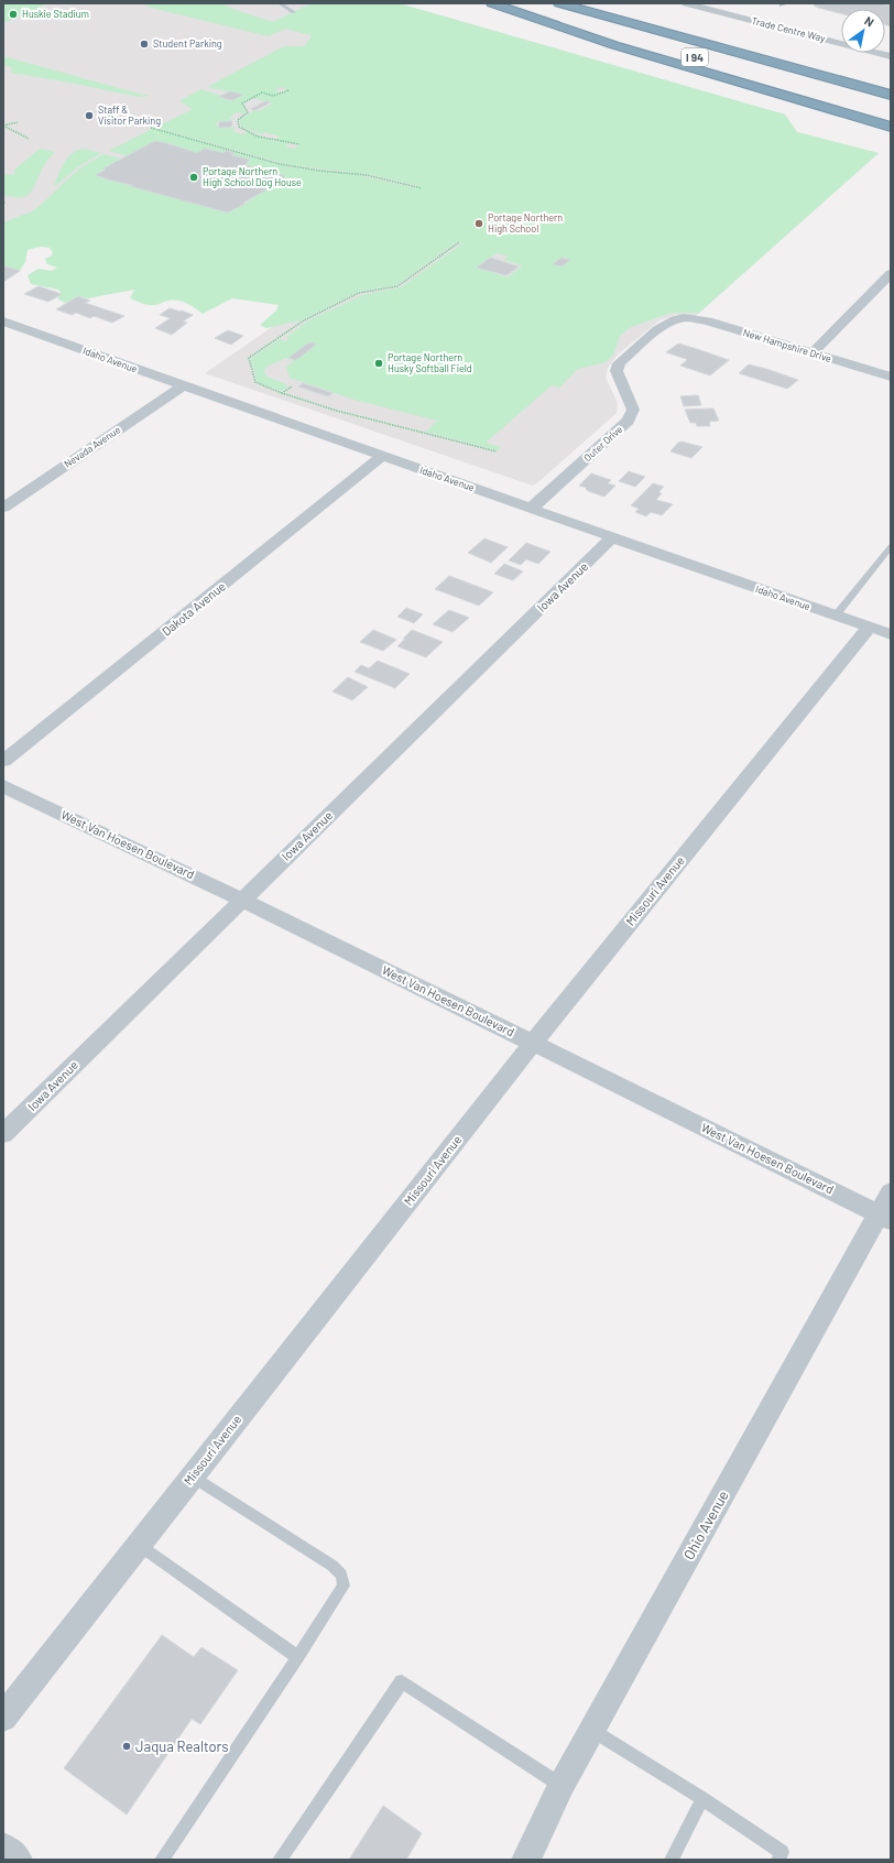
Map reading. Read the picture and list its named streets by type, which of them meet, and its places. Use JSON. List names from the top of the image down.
{
  "streets": {
    "highway": ["I 94"],
    "street": [
      "Trade Centre Way",
      "New Hampshire Drive",
      "Idaho Avenue",
      "Outer Drive",
      "Nevada Avenue",
      "Iowa Avenue",
      "Dakota Avenue",
      "West Van Hoesen Boulevard",
      "Missouri Avenue",
      "Ohio Avenue"
    ]
  },
  "crossings": [
    ["New Hampshire Drive", "Outer Drive"],
    ["Idaho Avenue", "Outer Drive"],
    ["Idaho Avenue", "Nevada Avenue"],
    ["Idaho Avenue", "Iowa Avenue"],
    ["Idaho Avenue", "Dakota Avenue"],
    ["Idaho Avenue", "Missouri Avenue"],
    ["Iowa Avenue", "West Van Hoesen Boulevard"],
    ["West Van Hoesen Boulevard", "Missouri Avenue"],
    ["West Van Hoesen Boulevard", "Ohio Avenue"]
  ],
  "places": [
    "Huskie Stadium",
    "Student Parking",
    "Staff & Visitor Parking",
    "Portage Northern High School Dog House",
    "Portage Northern High School",
    "Portage Northern Husky Softball Field",
    "Jaqua Realtors"
  ],
  "north": "top right"
}
